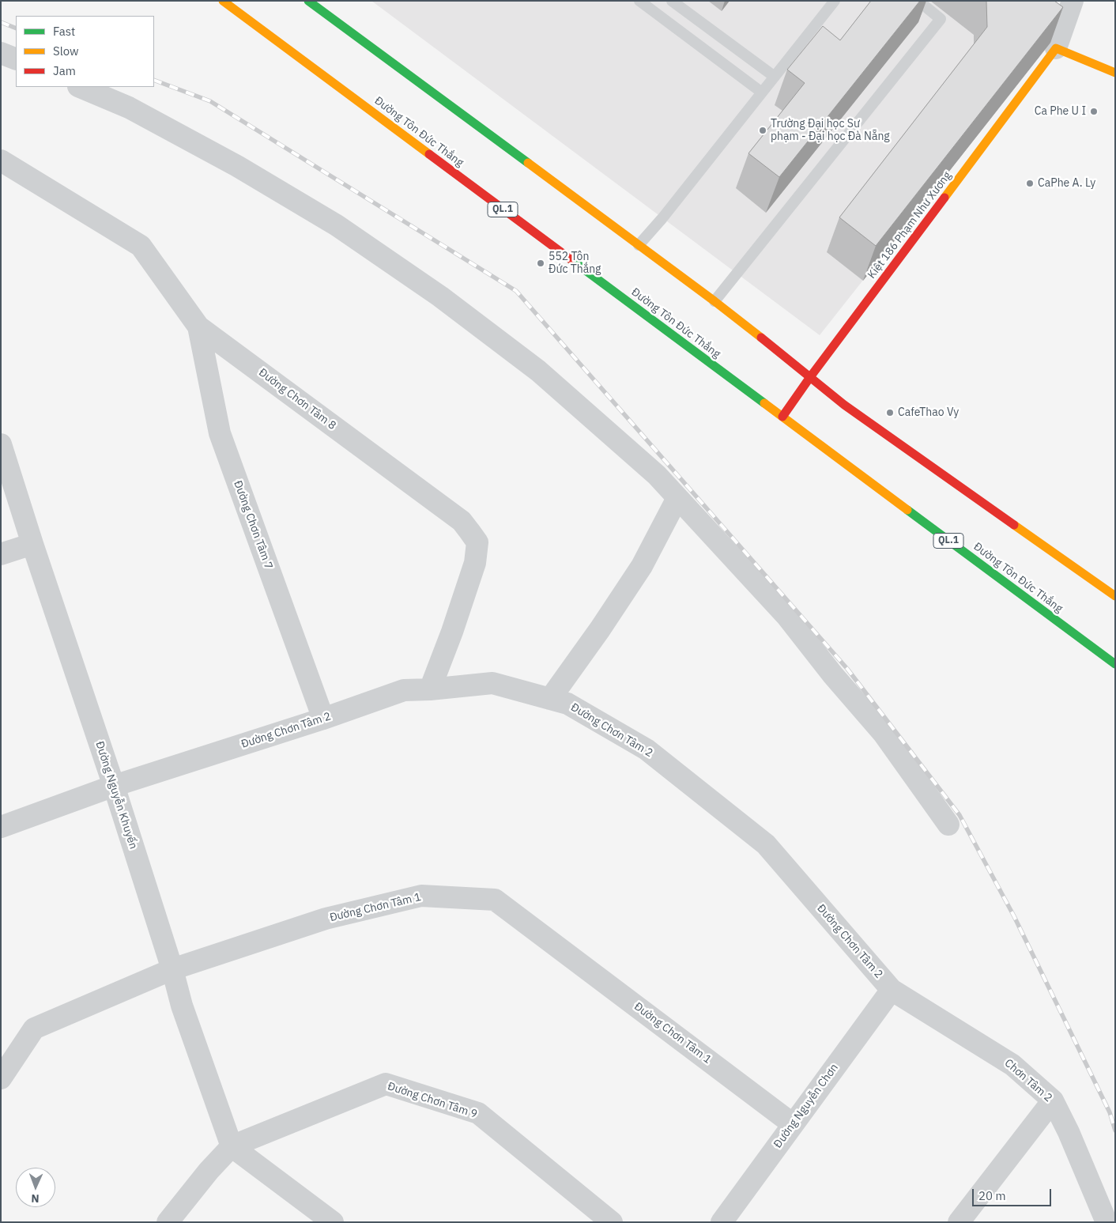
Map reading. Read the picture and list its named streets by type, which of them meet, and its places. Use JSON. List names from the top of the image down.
{
  "streets": {
    "main road": ["Đường Tôn Đức Thắng", "QL.1", "Kiệt 186 Phạm Như Xương"],
    "street": [
      "Đường Chơn Tâm 8",
      "Đường Chơn Tâm 7",
      "Đường Chơn Tâm 2",
      "Đường Nguyễn Khuyến",
      "Đường Chơn Tâm 1",
      "Chơn Tâm 2",
      "Đường Chơn Tâm 9",
      "Đường Nguyễn Chơn"
    ]
  },
  "crossings": [
    ["Đường Tôn Đức Thắng", "Kiệt 186 Phạm Như Xương"],
    ["Đường Chơn Tâm 8", "Đường Chơn Tâm 7"],
    ["Đường Chơn Tâm 8", "Đường Chơn Tâm 2"],
    ["Đường Chơn Tâm 7", "Đường Chơn Tâm 2"],
    ["Đường Chơn Tâm 2", "Đường Nguyễn Khuyến"],
    ["Đường Chơn Tâm 2", "Chơn Tâm 2"],
    ["Đường Chơn Tâm 2", "Đường Nguyễn Chơn"],
    ["Đường Nguyễn Khuyến", "Đường Chơn Tâm 1"],
    ["Đường Nguyễn Khuyến", "Đường Chơn Tâm 9"],
    ["Đường Chơn Tâm 1", "Đường Nguyễn Chơn"],
    ["Chơn Tâm 2", "Đường Nguyễn Chơn"]
  ],
  "places": [
    "Ca Phe U I",
    "Trường Đại học Sư phạm - Đại học Đà Nẵng",
    "CaPhe A. Ly",
    "552 Tôn Đức Thắng",
    "CafeThao Vy"
  ],
  "legend": ["Fast", "Slow", "Jam"],
  "scale_bar": "20 m",
  "north": "bottom"
}
